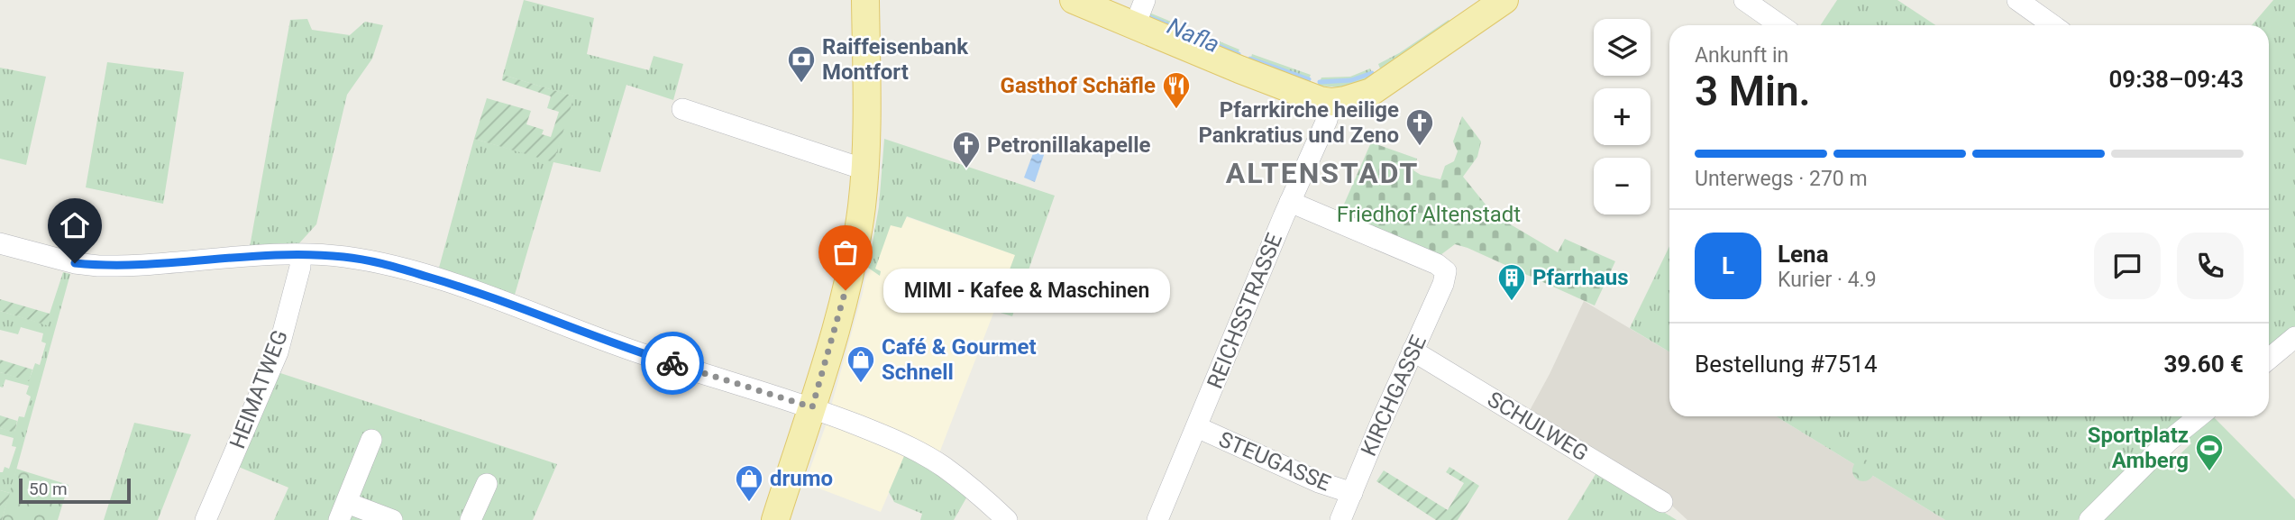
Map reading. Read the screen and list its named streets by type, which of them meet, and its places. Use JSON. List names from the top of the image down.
{
  "streets": {
    "street": [
      "REICHSSTRASSE",
      "HEIMATWEG",
      "KIRCHGASSE",
      "SCHULWEG",
      "STEUGASSE"
    ]
  },
  "crossings": [
    ["REICHSSTRASSE", "KIRCHGASSE"],
    ["REICHSSTRASSE", "STEUGASSE"],
    ["KIRCHGASSE", "SCHULWEG"],
    ["KIRCHGASSE", "STEUGASSE"]
  ],
  "districts": ["ALTENSTADT"],
  "water": ["Nafla"],
  "parks": ["Friedhof Altenstadt"],
  "places": {
    "bank": ["Raiffeisenbank Montfort"],
    "restaurant": ["Gasthof Schäfle"],
    "church": ["Pfarrkirche heilige Pankratius und Zeno", "Petronillakapelle"],
    "other": ["MIMI - Kafee & Maschinen"],
    "building": ["Pfarrhaus"],
    "shop": ["Café & Gourmet Schnell", "drumo"],
    "sports": ["Sportplatz Amberg"]
  },
  "scale_bar": "50 m",
  "page": {
    "map_buttons": ["+", "−"],
    "heading": ["3 Min.", "Ankunft in", "09:38–09:43"],
    "panel": [
      "Lena",
      "Kurier · 4.9",
      "Bestellung #7514",
      "39.60 €"
    ],
    "bar": "Unterwegs · 270 m",
    "round": "L",
    "bubble": "MIMI - Kafee & Maschinen",
    "scale": "50 m"
  }
}
